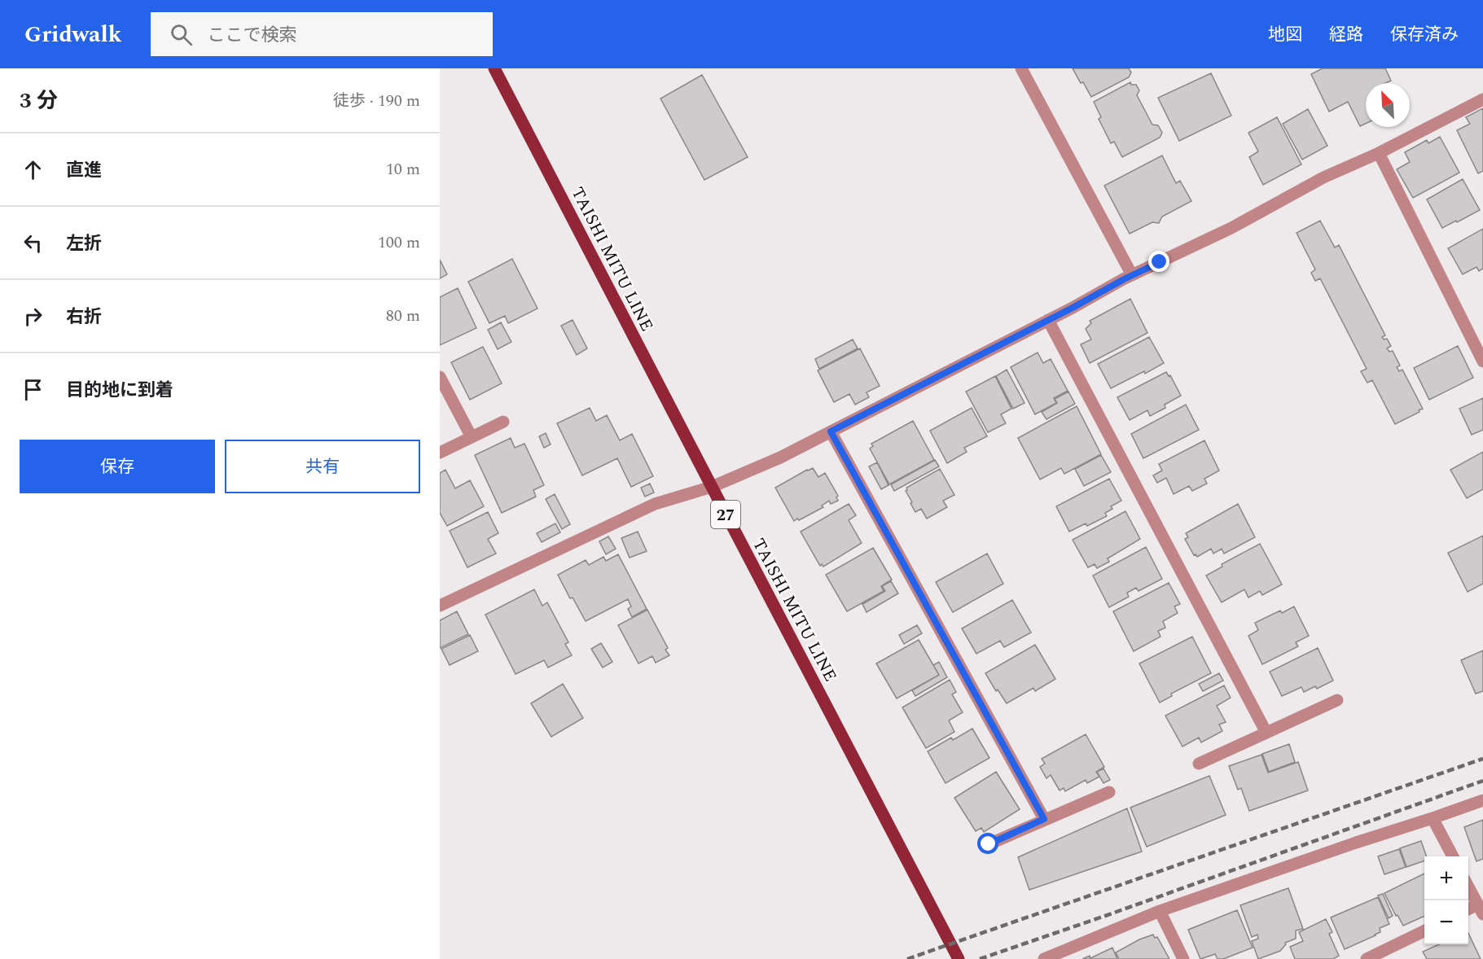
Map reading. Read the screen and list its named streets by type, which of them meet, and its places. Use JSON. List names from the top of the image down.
{
  "streets": {
    "main road": ["TAISHI MITU LINE", "27"]
  },
  "north": "top left",
  "page": {
    "header": "Gridwalk",
    "search": "ここで検索",
    "nav": ["地図", "経路", "保存済み"],
    "heading": ["3 分", "徒歩 · 190 m"],
    "list": [
      ["直進", "10 m"],
      ["左折", "100 m"],
      ["右折", "80 m"],
      "目的地に到着"
    ],
    "buttons": ["保存", "共有"],
    "map_buttons": ["+", "−"]
  }
}
